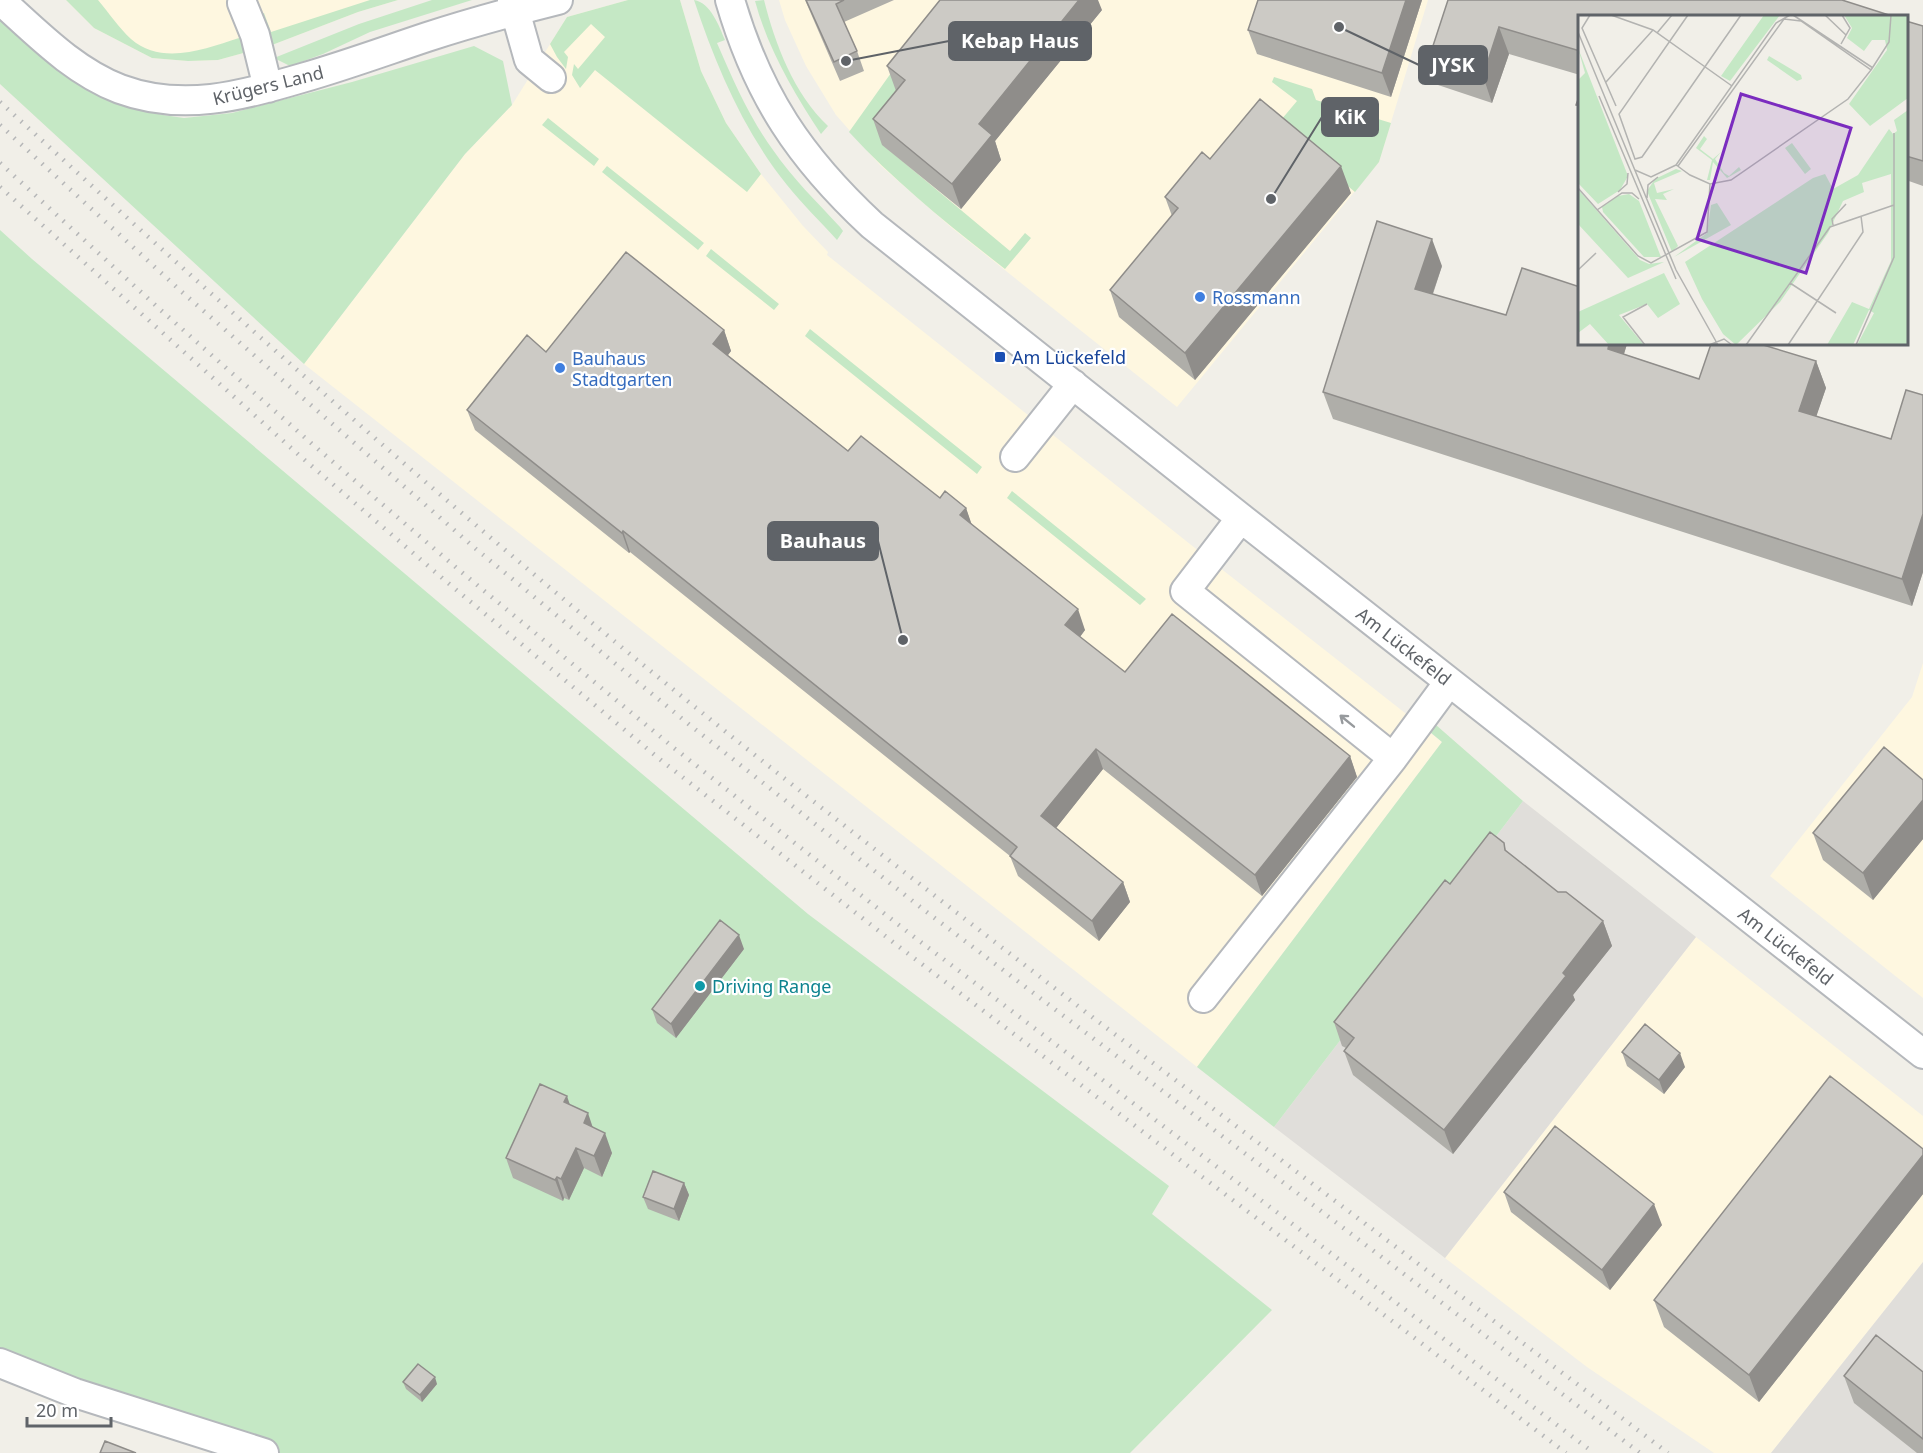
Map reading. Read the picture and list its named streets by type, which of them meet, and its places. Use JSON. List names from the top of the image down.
{
  "streets": {
    "street": ["Krügers Land", "Am Lückefeld"]
  },
  "places": {
    "other": [
      "JYSK",
      "Kebap Haus",
      "KiK",
      "Rossmann",
      "Bauhaus Stadtgarten",
      "Bauhaus",
      "Driving Range"
    ],
    "transit": ["Am Lückefeld"]
  },
  "scale_bar": "20 m"
}
